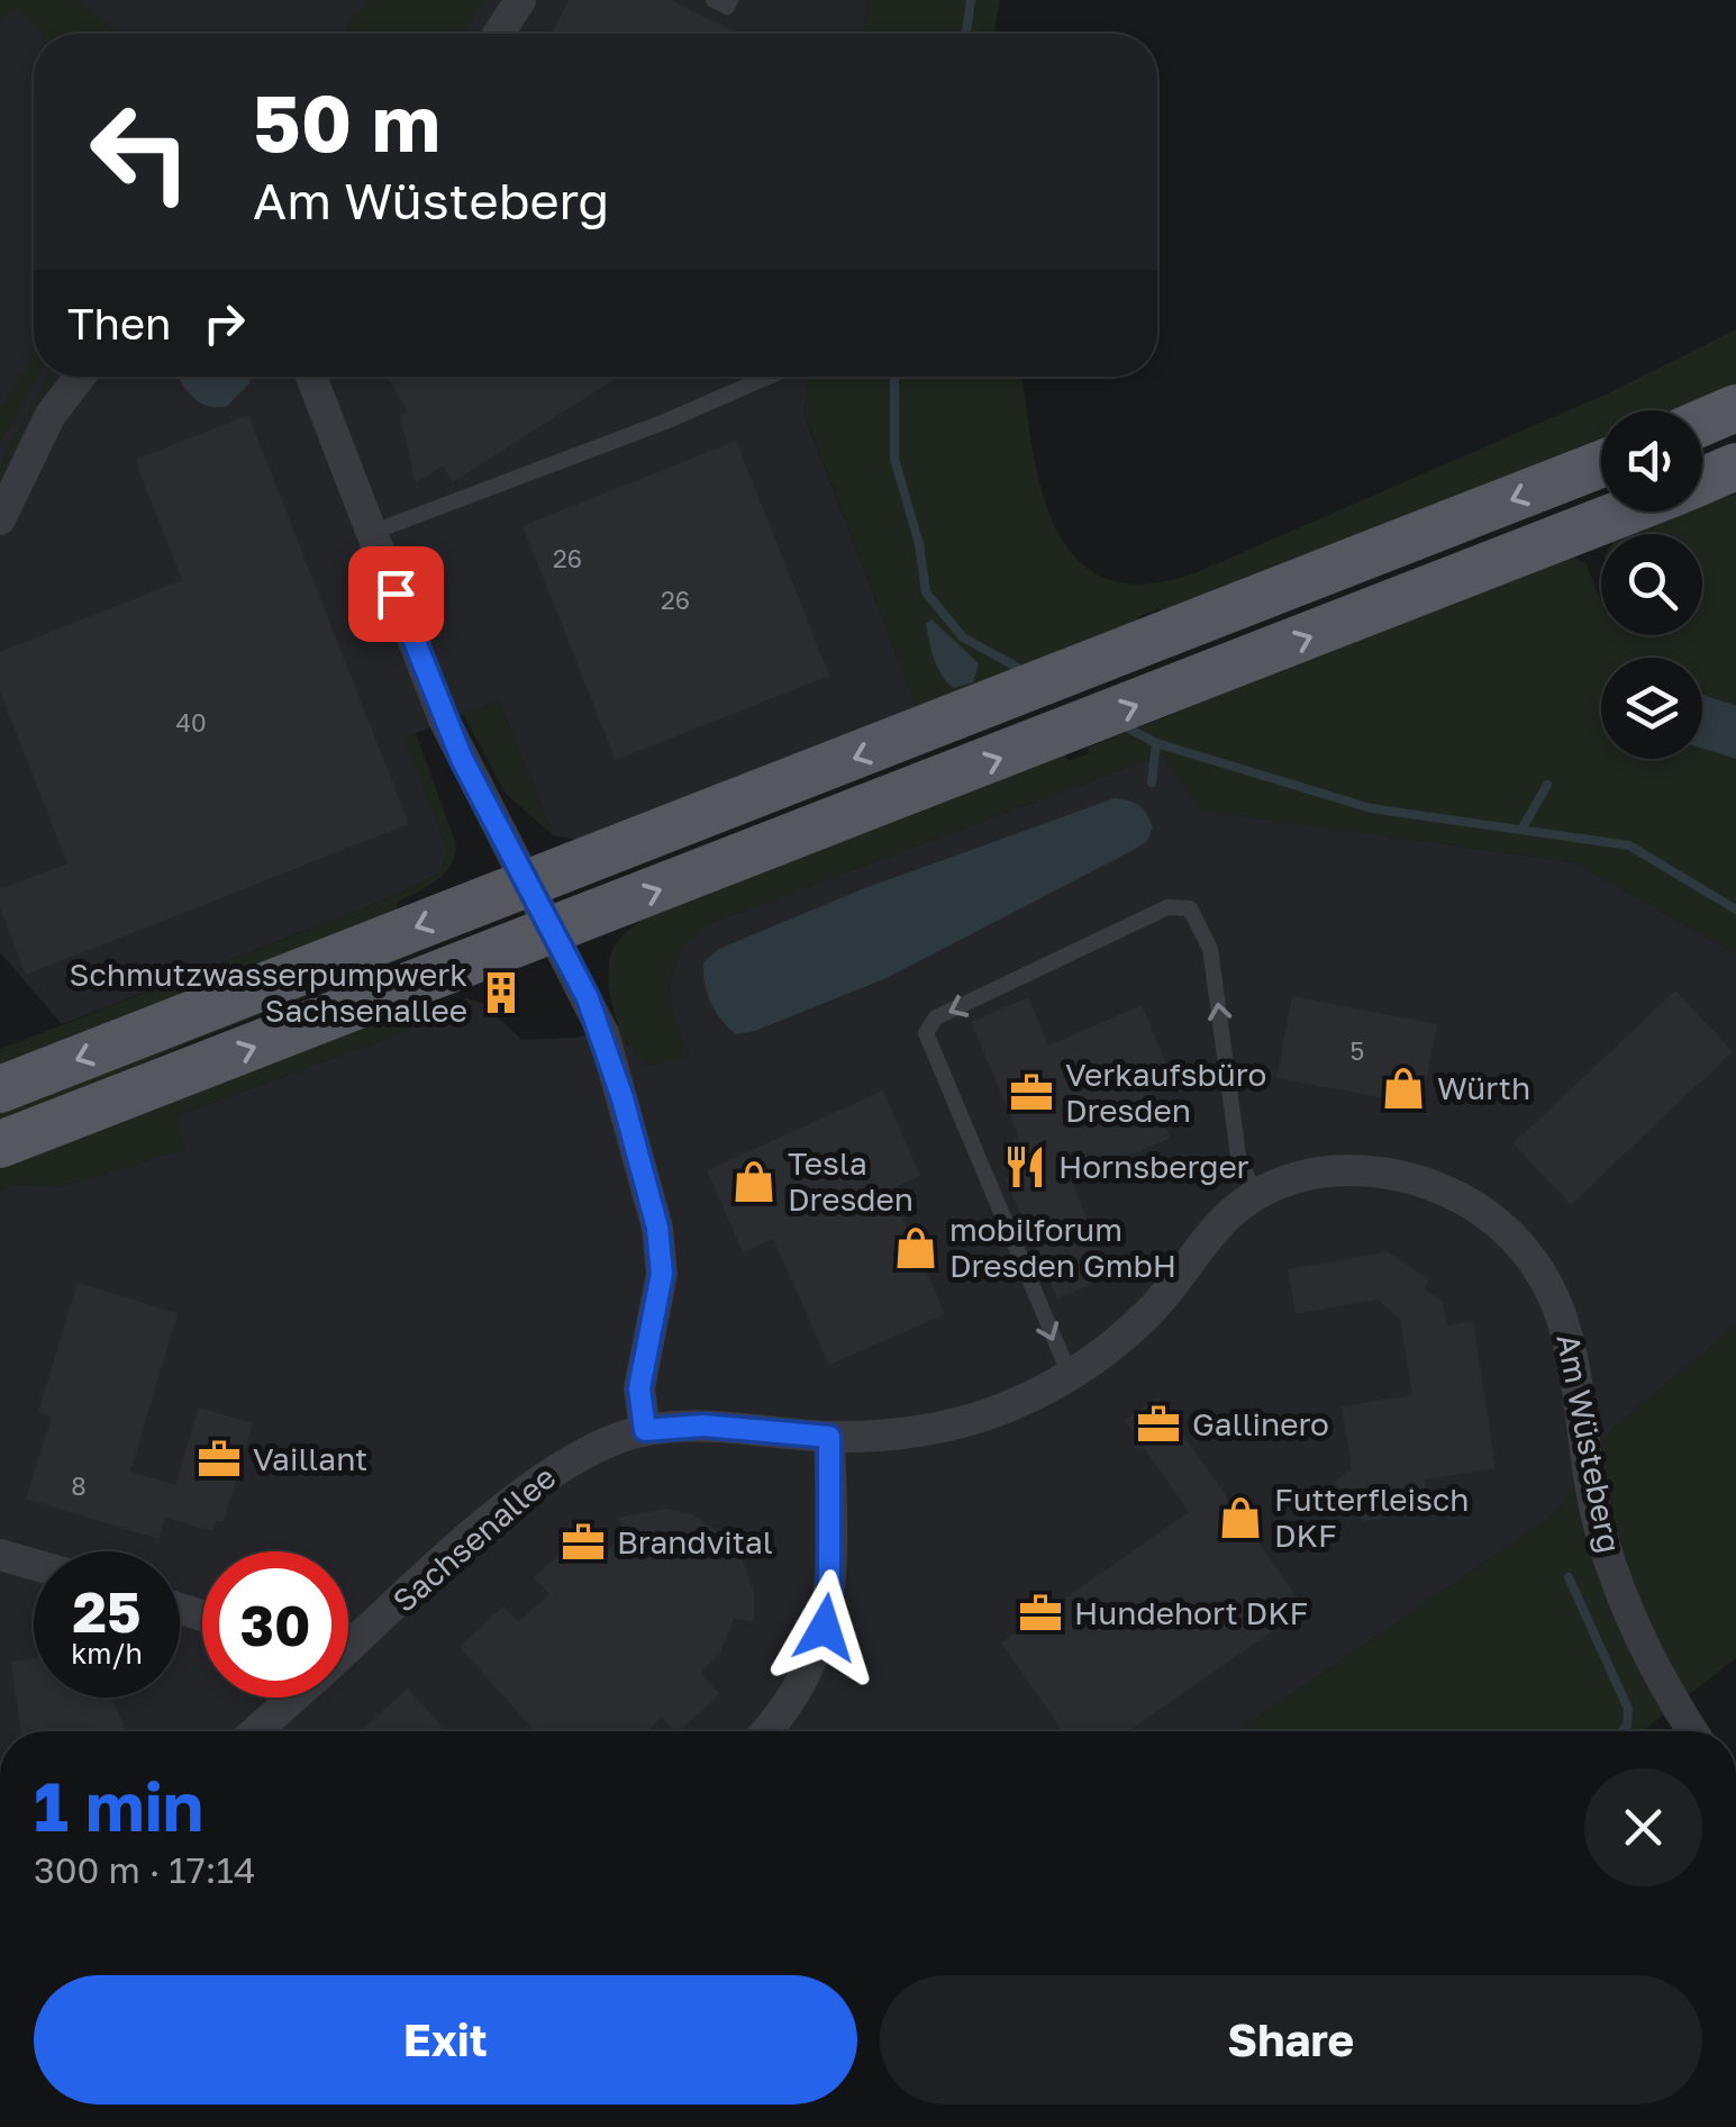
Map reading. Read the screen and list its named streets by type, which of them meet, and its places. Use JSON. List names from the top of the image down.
{
  "streets": {
    "street": ["Am Wüsteberg", "Sachsenallee"]
  },
  "crossings": [
    ["Am Wüsteberg", "Sachsenallee"]
  ],
  "places": {
    "building": ["Schmutzwasserpumpwerk Sachsenallee"],
    "shop": [
      "Würth",
      "Tesla Dresden",
      "mobilforum Dresden GmbH",
      "Futterfleisch DKF"
    ],
    "office": [
      "Verkaufsbüro Dresden",
      "Gallinero",
      "Vaillant",
      "Brandvital",
      "Hundehort DKF"
    ],
    "restaurant": ["Hornsberger"]
  },
  "house_numbers": [
    "26",
    "26",
    "40",
    "5",
    "8"
  ],
  "page": {
    "turn": ["50 m", "Am Wüsteberg"],
    "then": "Then",
    "speed": "25 km/h",
    "limit": "30",
    "heading": ["1 min", "300 m · 17:14"],
    "buttons": ["Exit", "Share"]
  }
}
